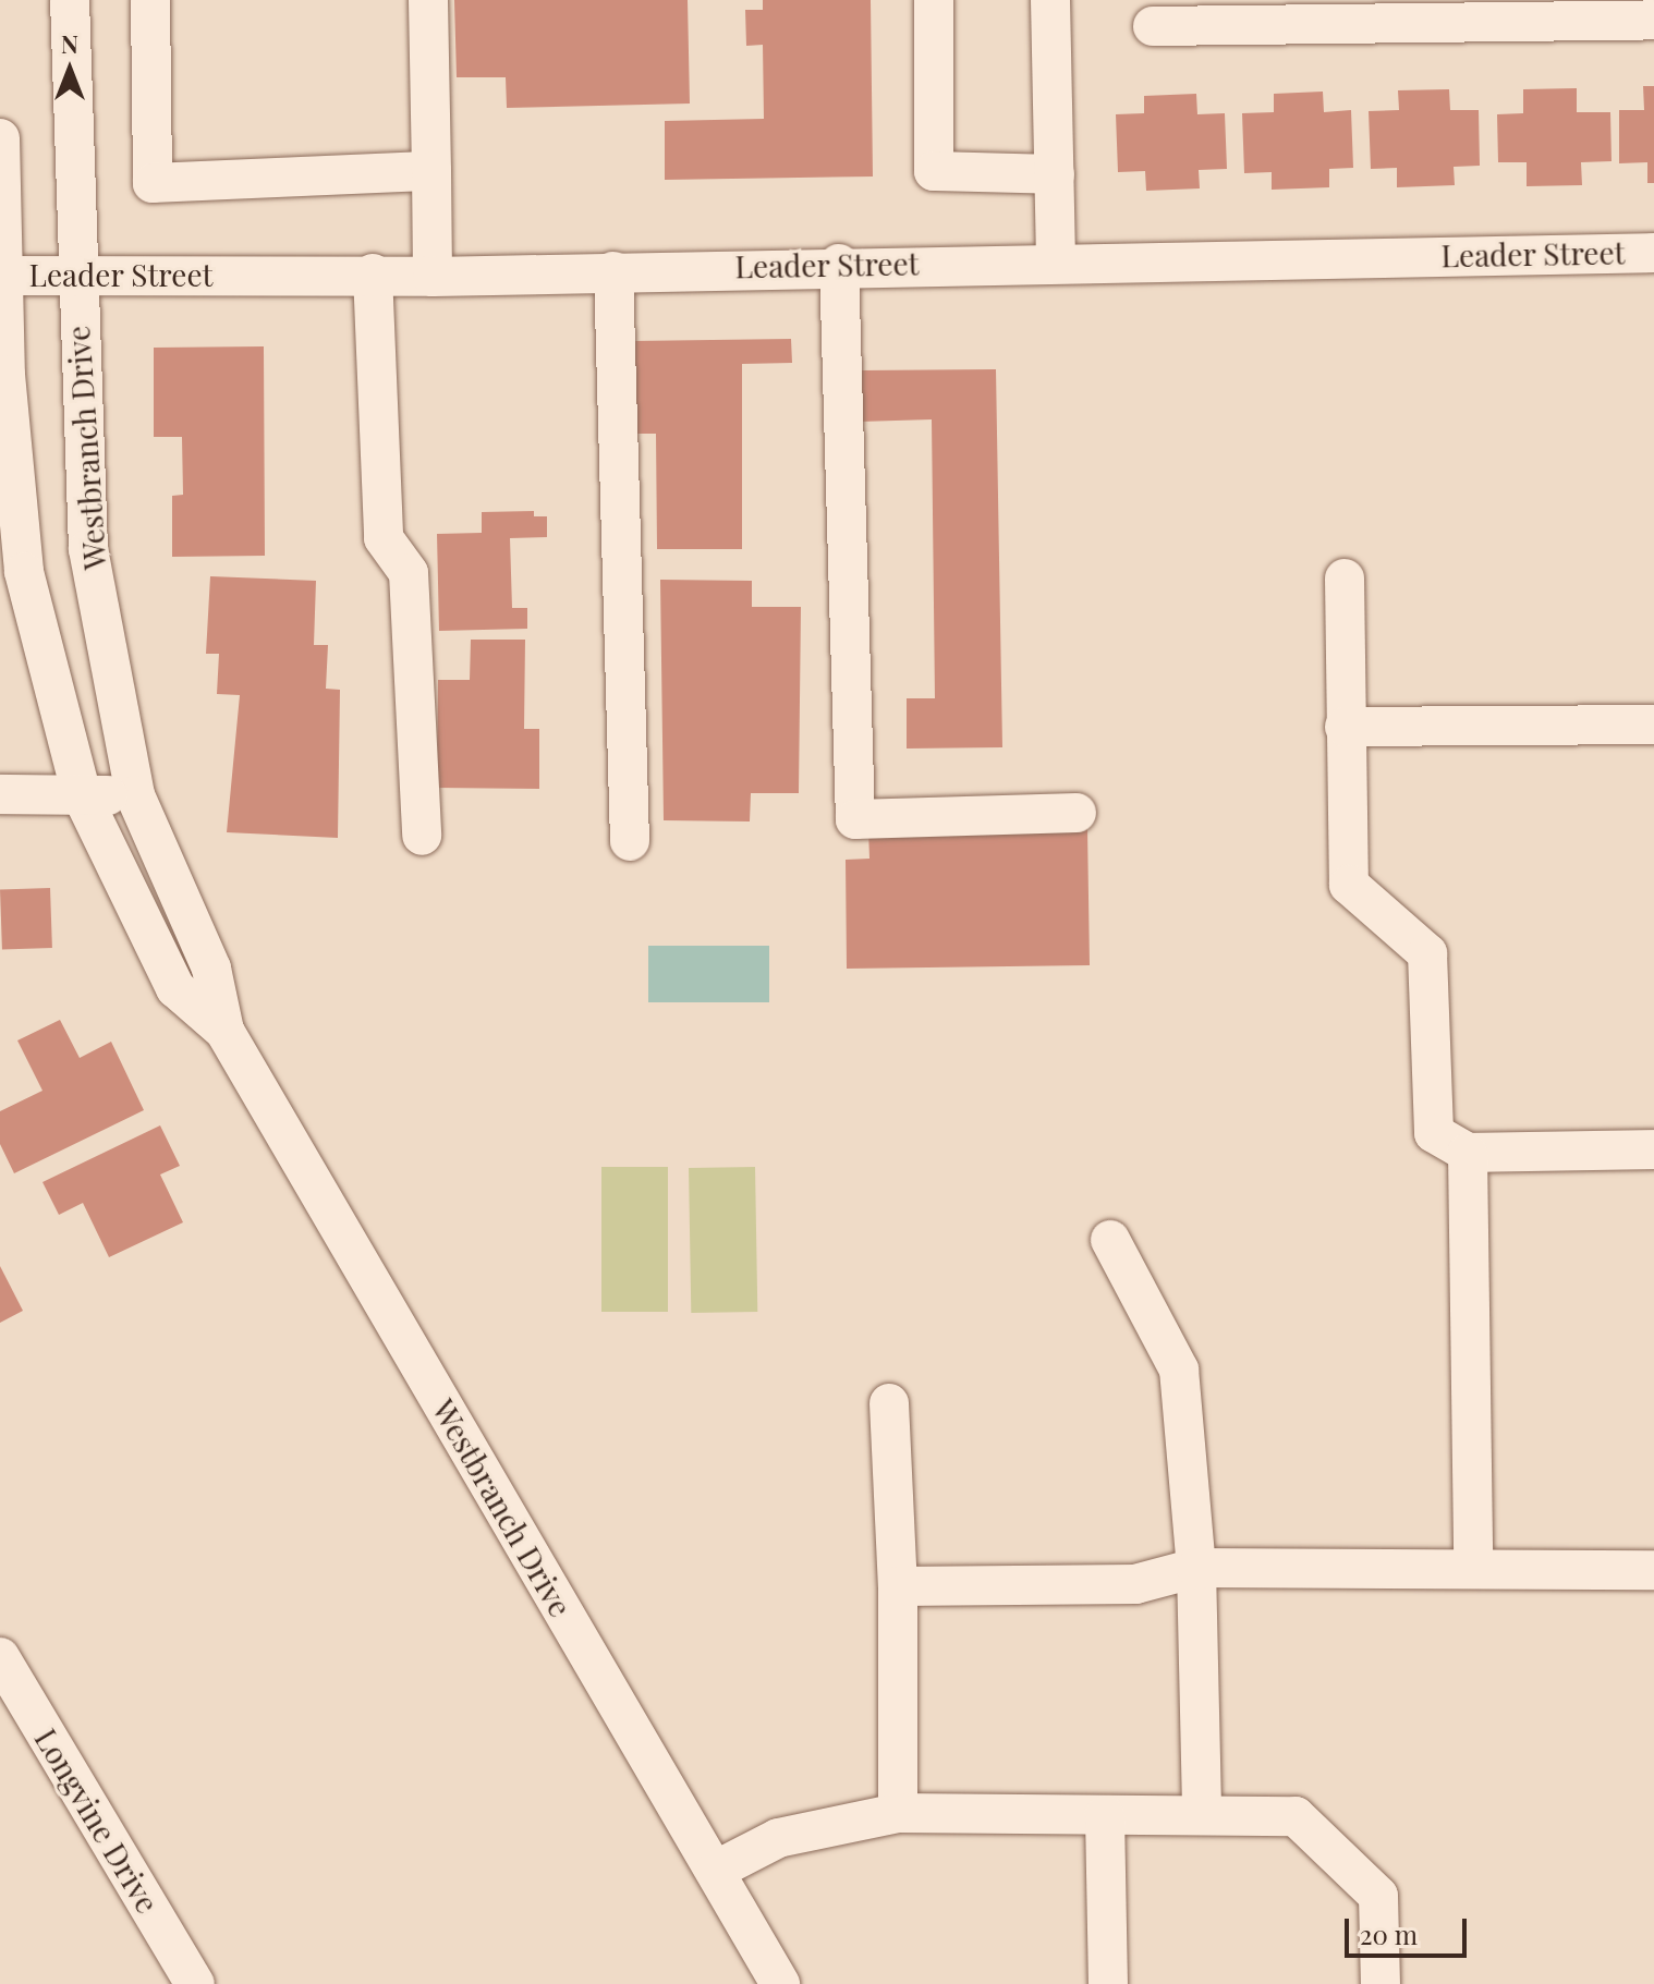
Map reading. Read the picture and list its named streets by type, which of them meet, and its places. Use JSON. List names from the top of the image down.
{
  "streets": {
    "street": ["Leader Street", "Westbranch Drive", "Longvine Drive"]
  },
  "crossings": [
    ["Leader Street", "Westbranch Drive"]
  ],
  "scale_bar": "20 m",
  "north": "top"
}
